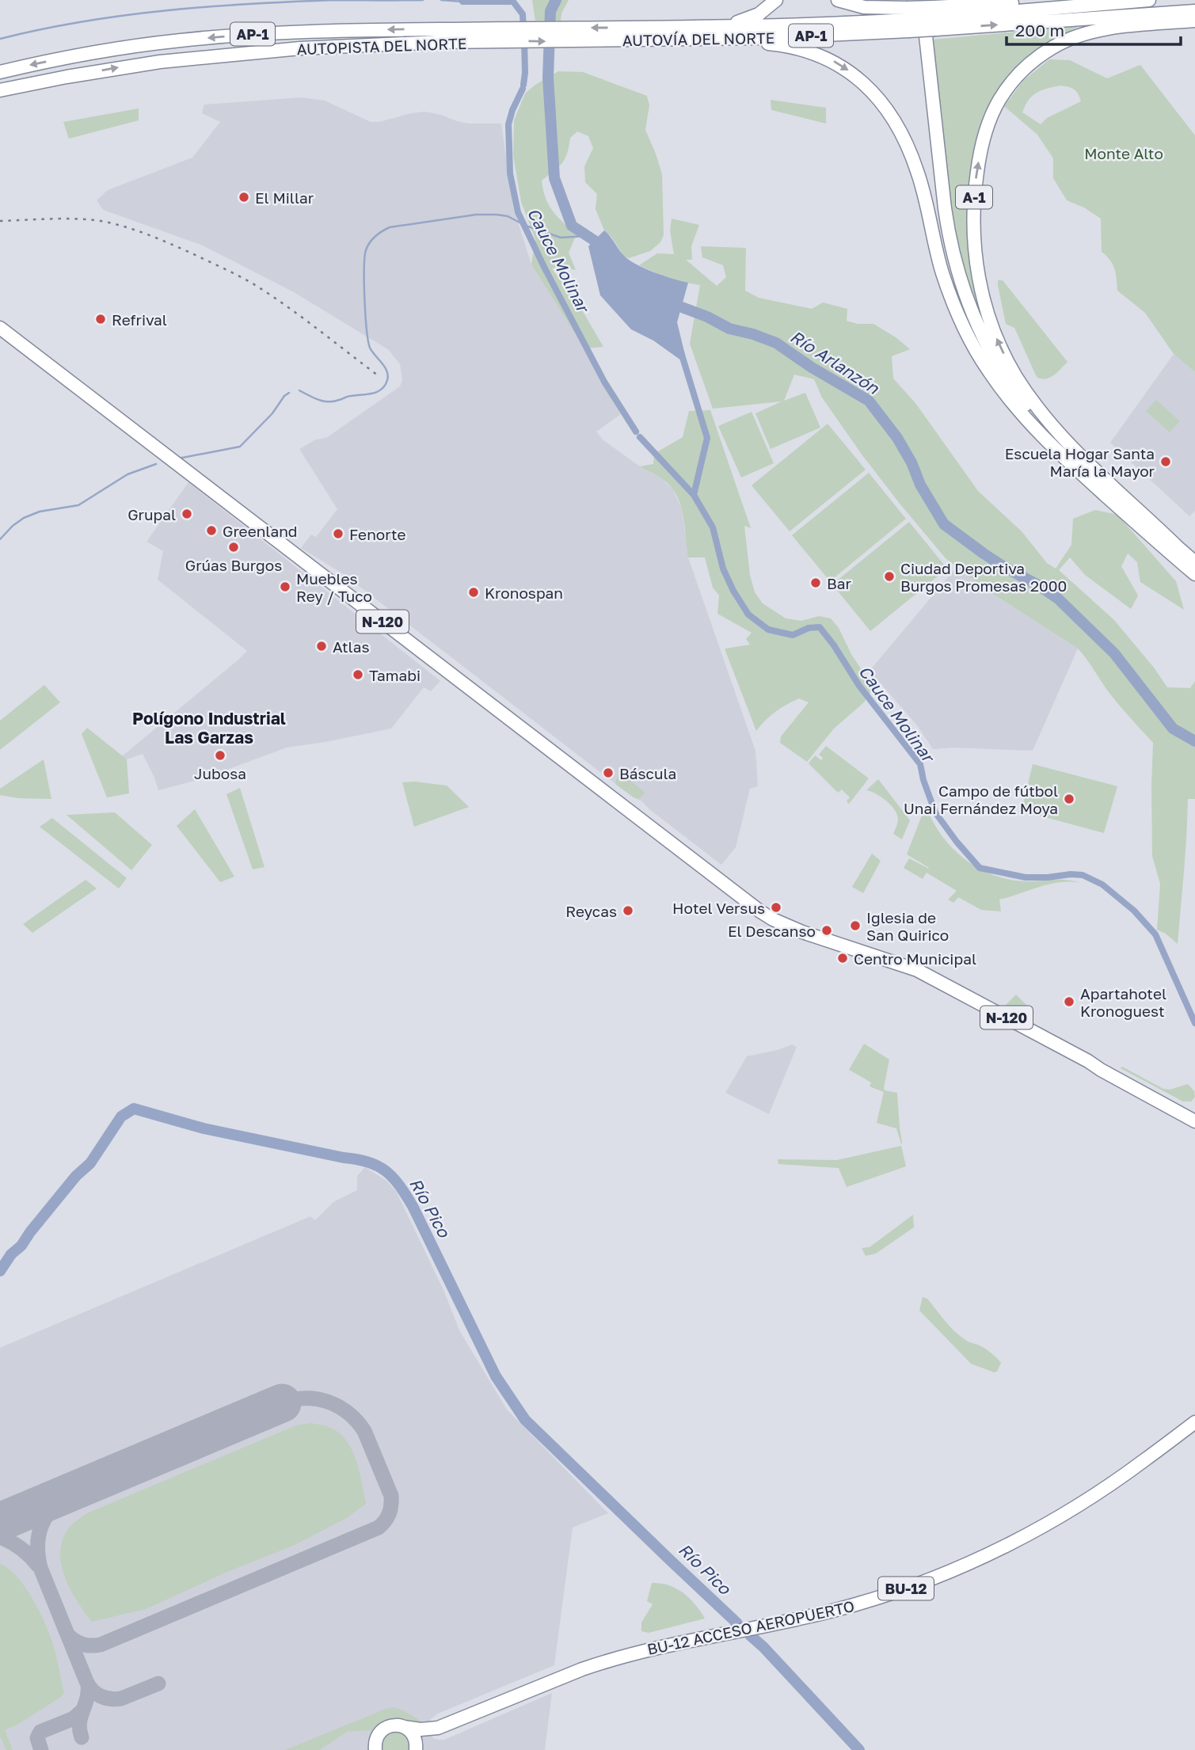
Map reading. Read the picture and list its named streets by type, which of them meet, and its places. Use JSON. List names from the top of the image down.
{
  "streets": {
    "highway": [
      "AP-1",
      "AUTOVÍA DEL NORTE",
      "AUTOPISTA DEL NORTE",
      "A-1",
      "N-120",
      "BU-12",
      "BU-12 ACCESO AEROPUERTO"
    ]
  },
  "crossings": [
    ["AUTOVÍA DEL NORTE", "AUTOPISTA DEL NORTE"],
    ["AUTOVÍA DEL NORTE", "A-1"],
    ["BU-12", "BU-12 ACCESO AEROPUERTO"]
  ],
  "districts": ["Polígono Industrial Las Garzas"],
  "water": ["Cauce Molinar", "Río Arlanzón", "Río Pico"],
  "parks": ["Monte Alto"],
  "places": [
    "El Millar",
    "Refrival",
    "Escuela Hogar Santa María la Mayor",
    "Grupal",
    "Greenland",
    "Fenorte",
    "Grúas Burgos",
    "Ciudad Deportiva Burgos Promesas 2000",
    "Bar",
    "Muebles Rey / Tuco",
    "Kronospan",
    "Atlas",
    "Tamabi",
    "Jubosa",
    "Báscula",
    "Campo de fútbol Unai Fernández Moya",
    "Hotel Versus",
    "Reycas",
    "Iglesia de San Quirico",
    "El Descanso",
    "Centro Municipal",
    "Apartahotel Kronoguest"
  ],
  "scale_bar": "200 m"
}
